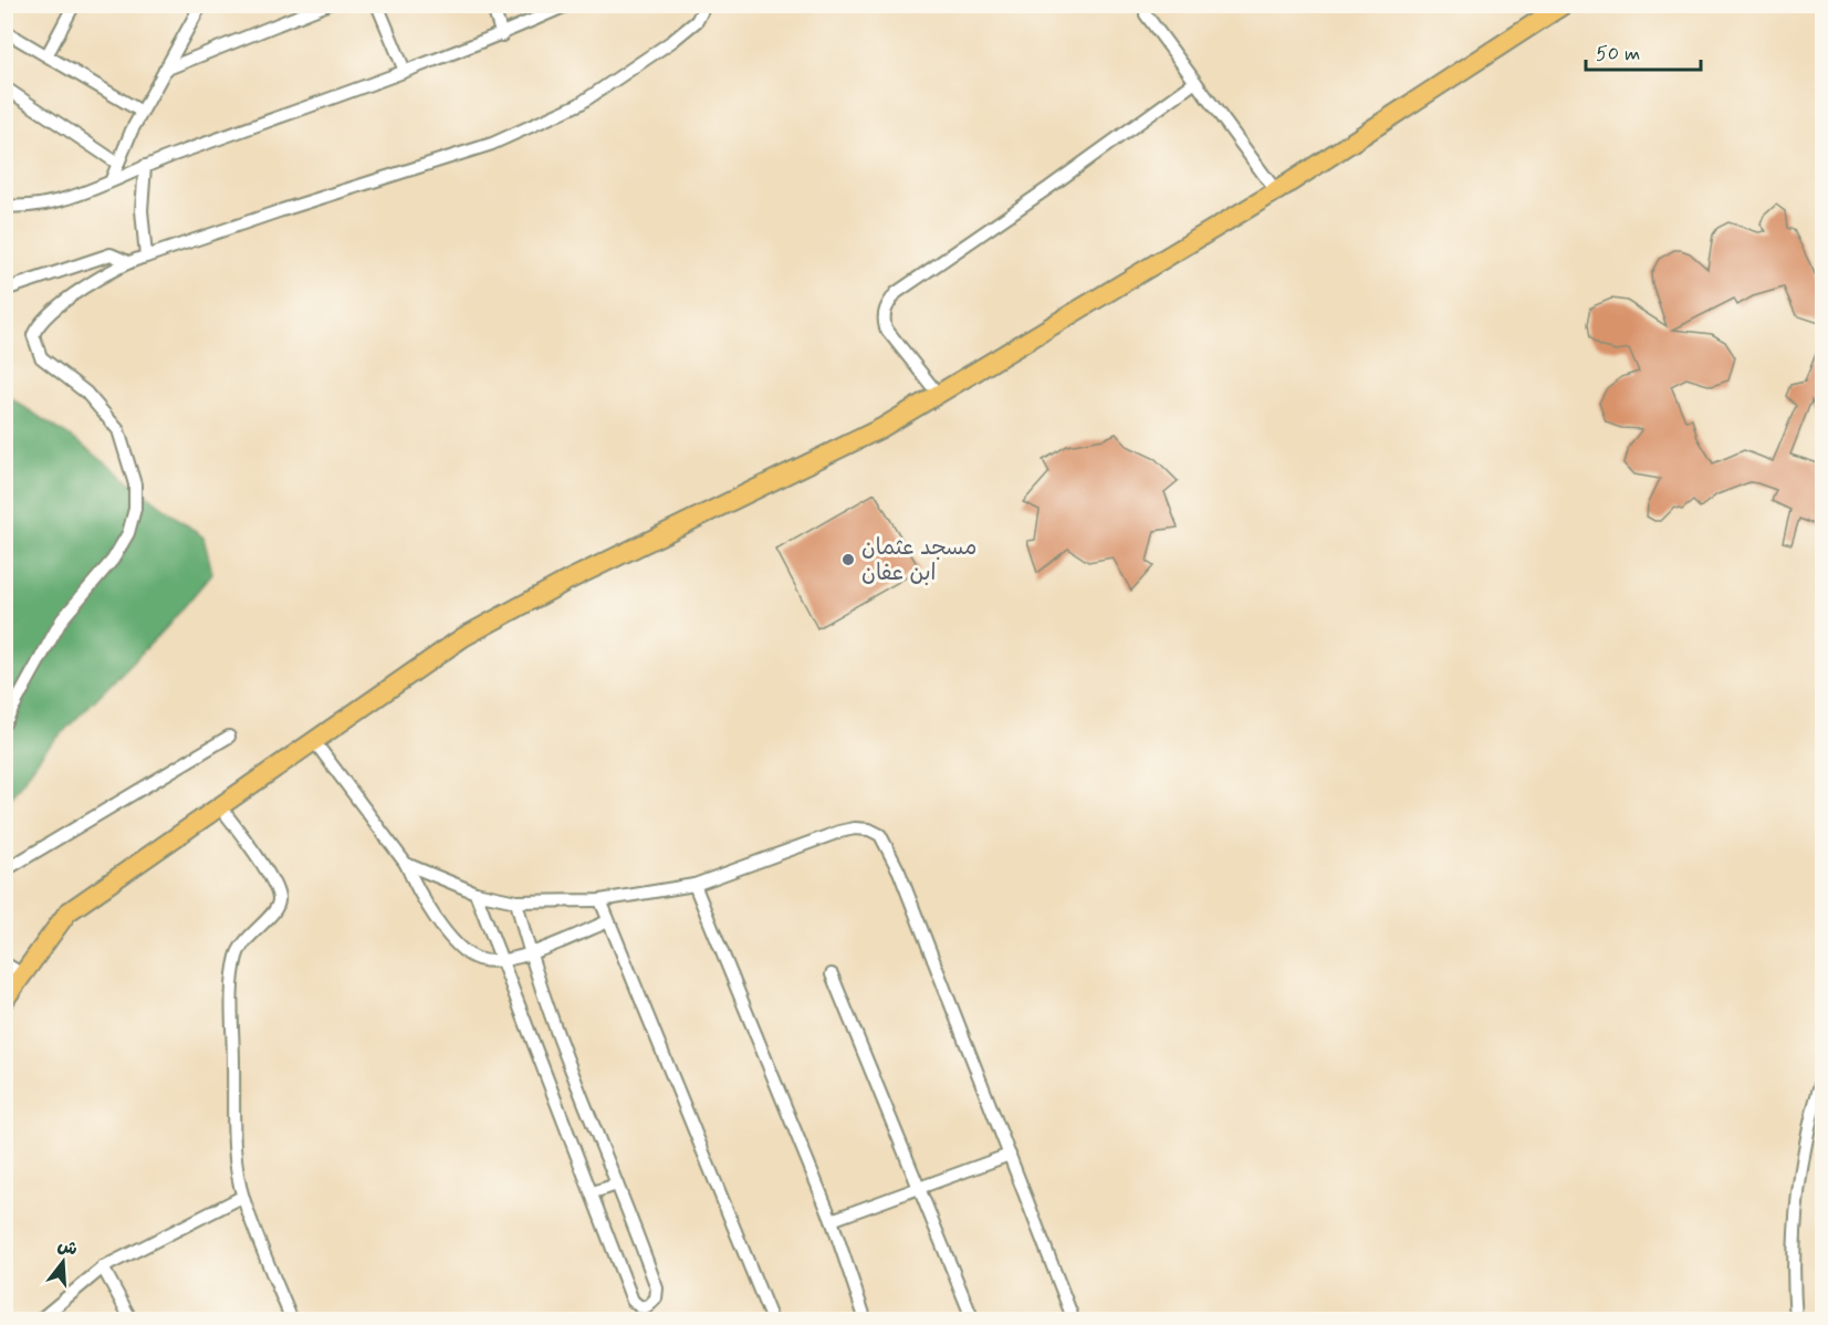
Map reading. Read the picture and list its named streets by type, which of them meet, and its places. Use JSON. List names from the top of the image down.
{
  "places": ["مسجد عثمان ابن عفان"],
  "scale_bar": "50 m",
  "north": "top"
}
